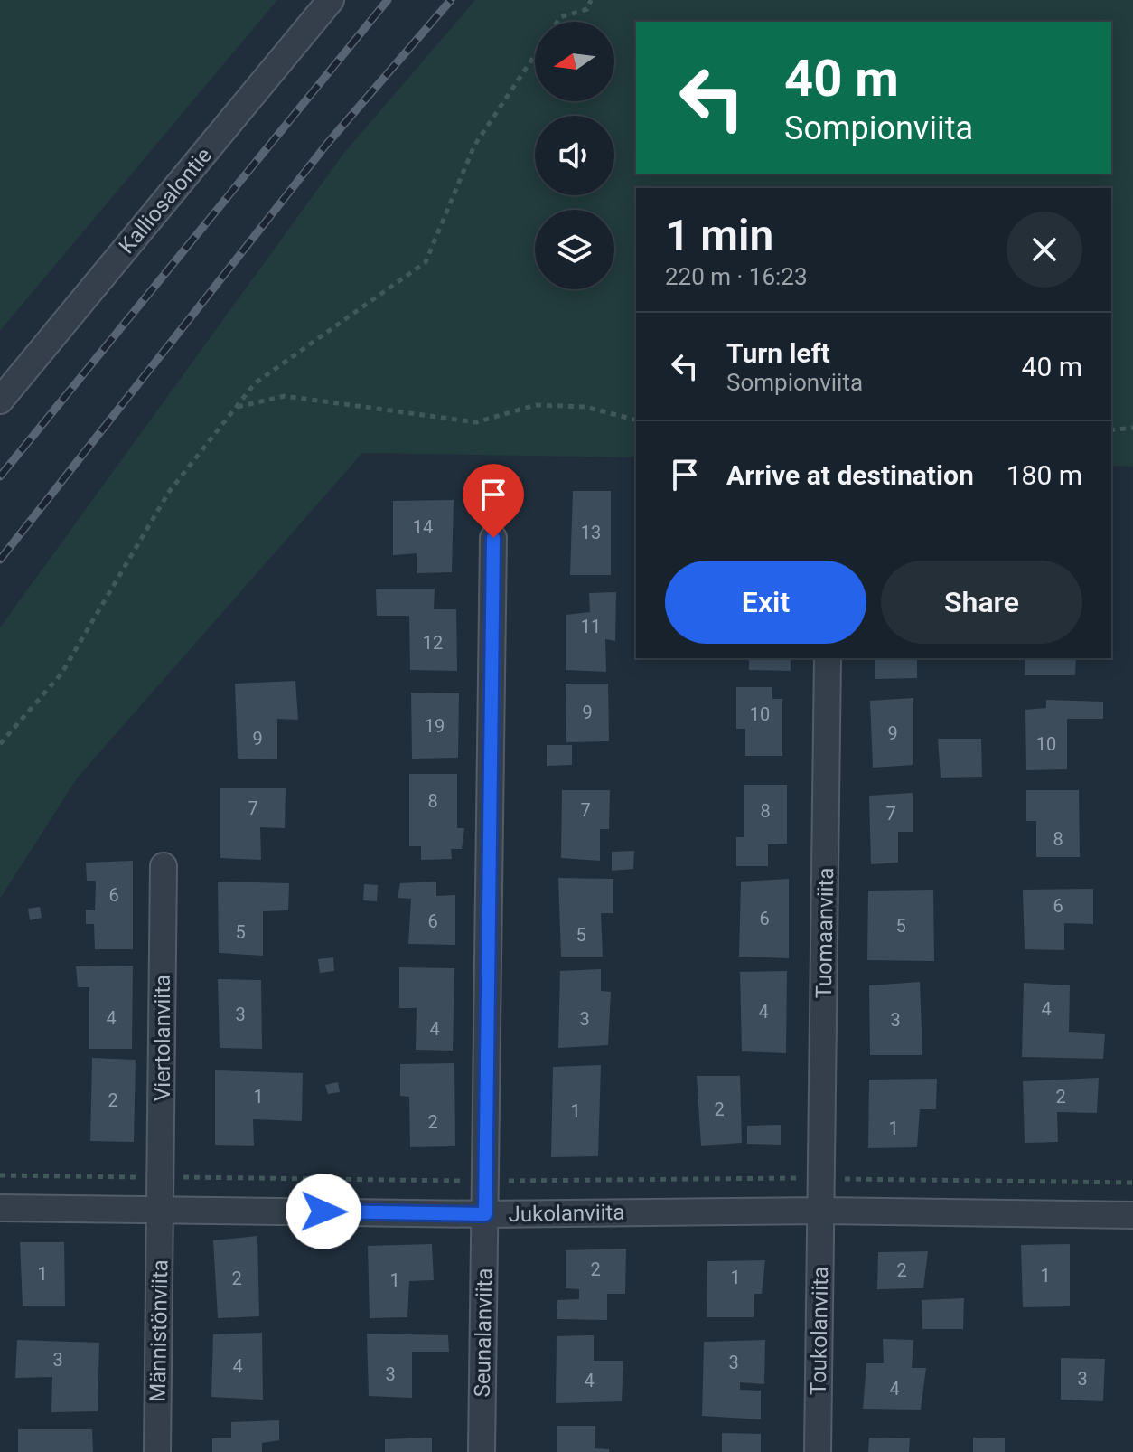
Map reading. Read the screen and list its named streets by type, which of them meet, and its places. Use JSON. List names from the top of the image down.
{
  "streets": {
    "street": [
      "Kalliosalontie",
      "Tuomaanviita",
      "Viertolanviita",
      "Jukolanviita",
      "Männistönviita",
      "Toukolanviita",
      "Seunalanviita"
    ]
  },
  "crossings": [
    ["Tuomaanviita", "Jukolanviita"],
    ["Tuomaanviita", "Toukolanviita"],
    ["Viertolanviita", "Jukolanviita"],
    ["Viertolanviita", "Männistönviita"],
    ["Jukolanviita", "Männistönviita"],
    ["Jukolanviita", "Toukolanviita"],
    ["Jukolanviita", "Seunalanviita"]
  ],
  "house_numbers": [
    "14",
    "13",
    "11",
    "12",
    "9",
    "10",
    "19",
    "9",
    "9",
    "10",
    "8",
    "7",
    "7",
    "8",
    "7",
    "8",
    "6",
    "6",
    "6",
    "6",
    "5",
    "5",
    "5",
    "4",
    "4",
    "3",
    "4",
    "3",
    "3",
    "4",
    "1",
    "2",
    "2",
    "2",
    "1",
    "2",
    "1",
    "2",
    "2",
    "1",
    "1",
    "1",
    "2",
    "1",
    "3",
    "3",
    "4",
    "3",
    "3",
    "4",
    "4"
  ],
  "north": "left",
  "page": {
    "turn": ["40 m", "Sompionviita"],
    "heading": ["1 min", "220 m · 16:23"],
    "list": [
      {
        "name": "Turn left",
        "note": "Sompionviita",
        "value": "40 m"
      },
      {
        "name": "Arrive at destination",
        "value": "180 m"
      }
    ],
    "buttons": ["Exit", "Share"]
  }
}
